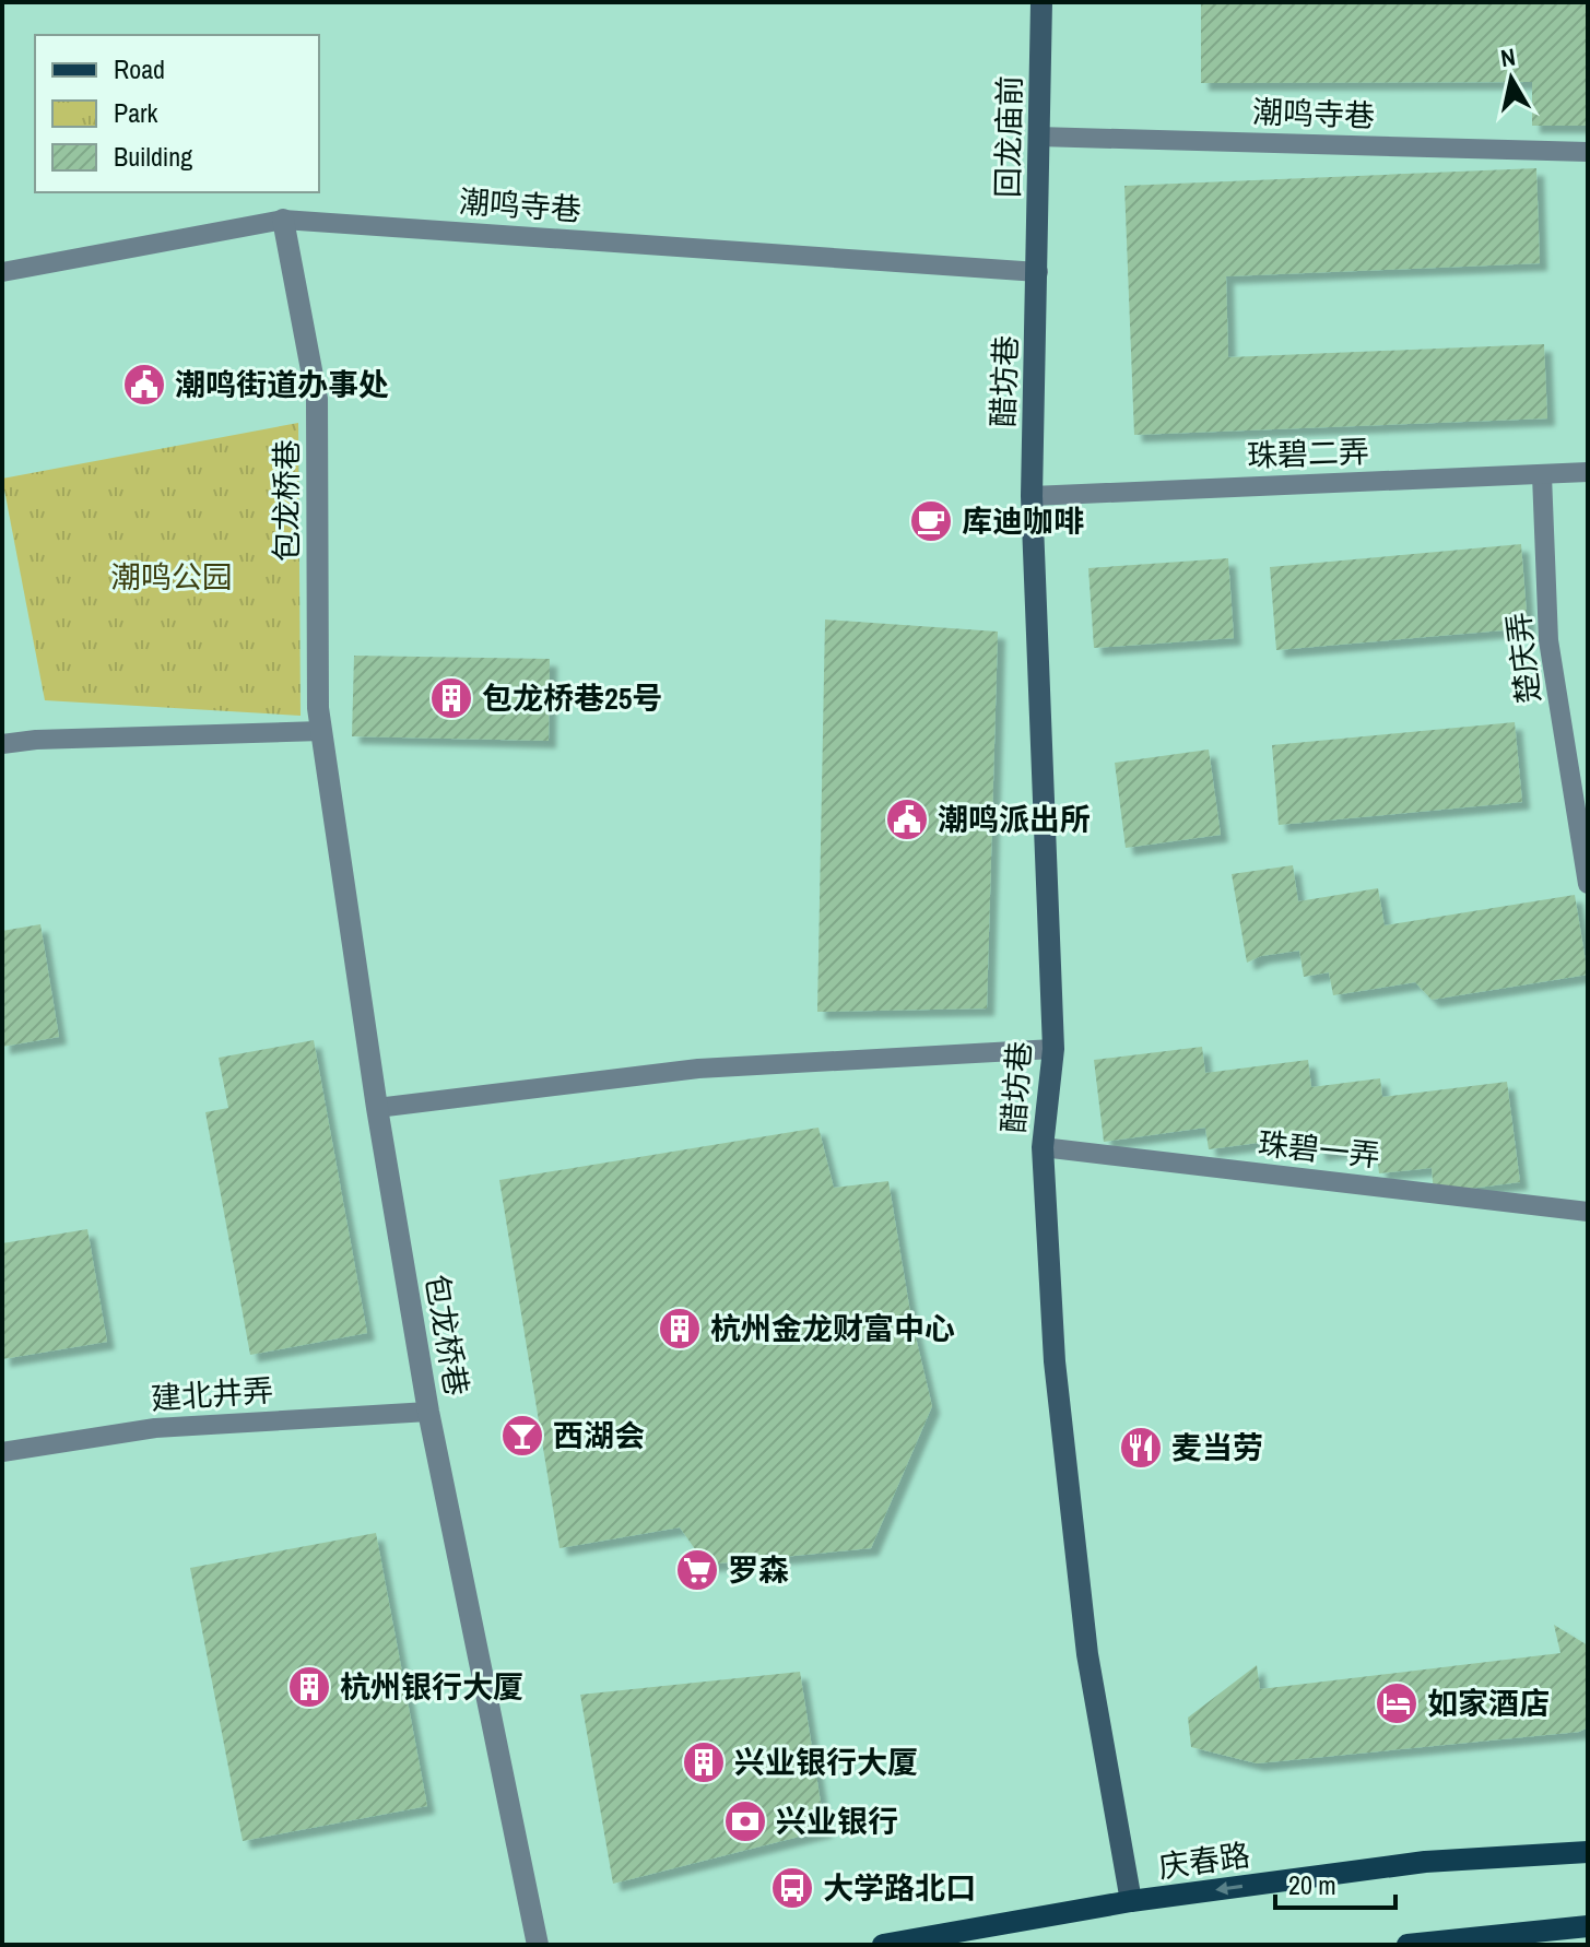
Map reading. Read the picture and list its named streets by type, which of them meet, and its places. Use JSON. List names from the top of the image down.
{
  "streets": {
    "main road": ["庆春路"],
    "street": ["回龙庙前", "醋坊巷", "包龙桥巷"],
    "lane": [
      "潮鸣寺巷",
      "珠碧二弄",
      "楚庆弄",
      "珠碧一弄",
      "建北井弄"
    ]
  },
  "crossings": [
    ["潮鸣寺巷", "回龙庙前"],
    ["潮鸣寺巷", "醋坊巷"],
    ["潮鸣寺巷", "包龙桥巷"],
    ["回龙庙前", "醋坊巷"],
    ["醋坊巷", "珠碧二弄"],
    ["醋坊巷", "珠碧一弄"],
    ["醋坊巷", "庆春路"],
    ["珠碧二弄", "楚庆弄"],
    ["包龙桥巷", "建北井弄"]
  ],
  "parks": ["潮鸣公园"],
  "places": {
    "public building": ["潮鸣街道办事处", "潮鸣派出所"],
    "cafe": ["库迪咖啡"],
    "building": [
      "包龙桥巷25号",
      "杭州金龙财富中心",
      "杭州银行大厦",
      "兴业银行大厦"
    ],
    "bar": ["西湖会"],
    "restaurant": ["麦当劳"],
    "supermarket": ["罗森"],
    "hotel": ["如家酒店"],
    "bank": ["兴业银行"],
    "bus stop": ["大学路北口"]
  },
  "legend": ["Road", "Park", "Building"],
  "scale_bar": "20 m",
  "north": "top"
}
